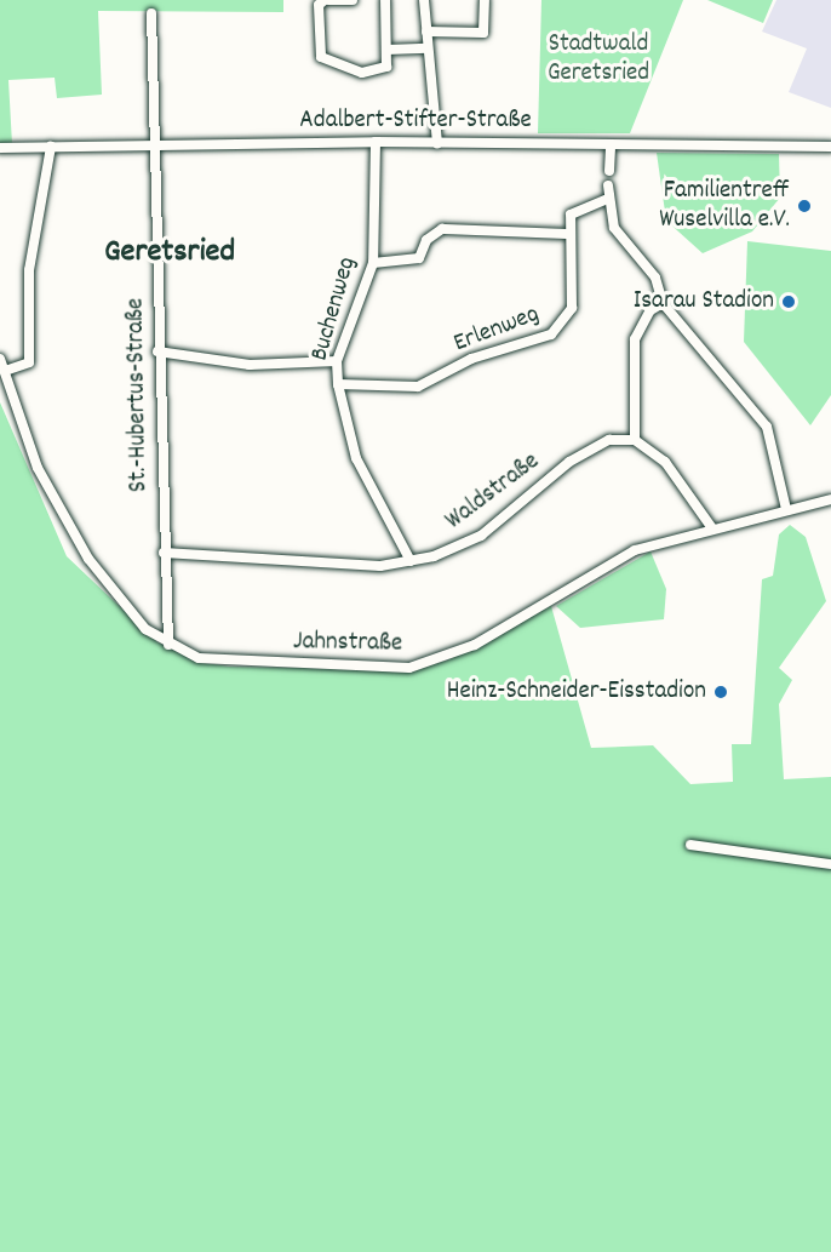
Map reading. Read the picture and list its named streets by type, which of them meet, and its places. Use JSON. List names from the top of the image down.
{
  "streets": {
    "street": [
      "Adalbert-Stifter-Straße",
      "Buchenweg",
      "Erlenweg",
      "St.-Hubertus-Straße",
      "Waldstraße",
      "Jahnstraße"
    ]
  },
  "crossings": [
    ["Adalbert-Stifter-Straße", "Buchenweg"],
    ["Adalbert-Stifter-Straße", "St.-Hubertus-Straße"],
    ["Buchenweg", "Erlenweg"],
    ["Buchenweg", "Waldstraße"],
    ["St.-Hubertus-Straße", "Waldstraße"],
    ["St.-Hubertus-Straße", "Jahnstraße"]
  ],
  "districts": ["Geretsried"],
  "parks": ["Stadtwald Geretsried"],
  "places": ["Familientreff Wuselvilla e.V.", "Isarau Stadion", "Heinz-Schneider-Eisstadion"]
}
